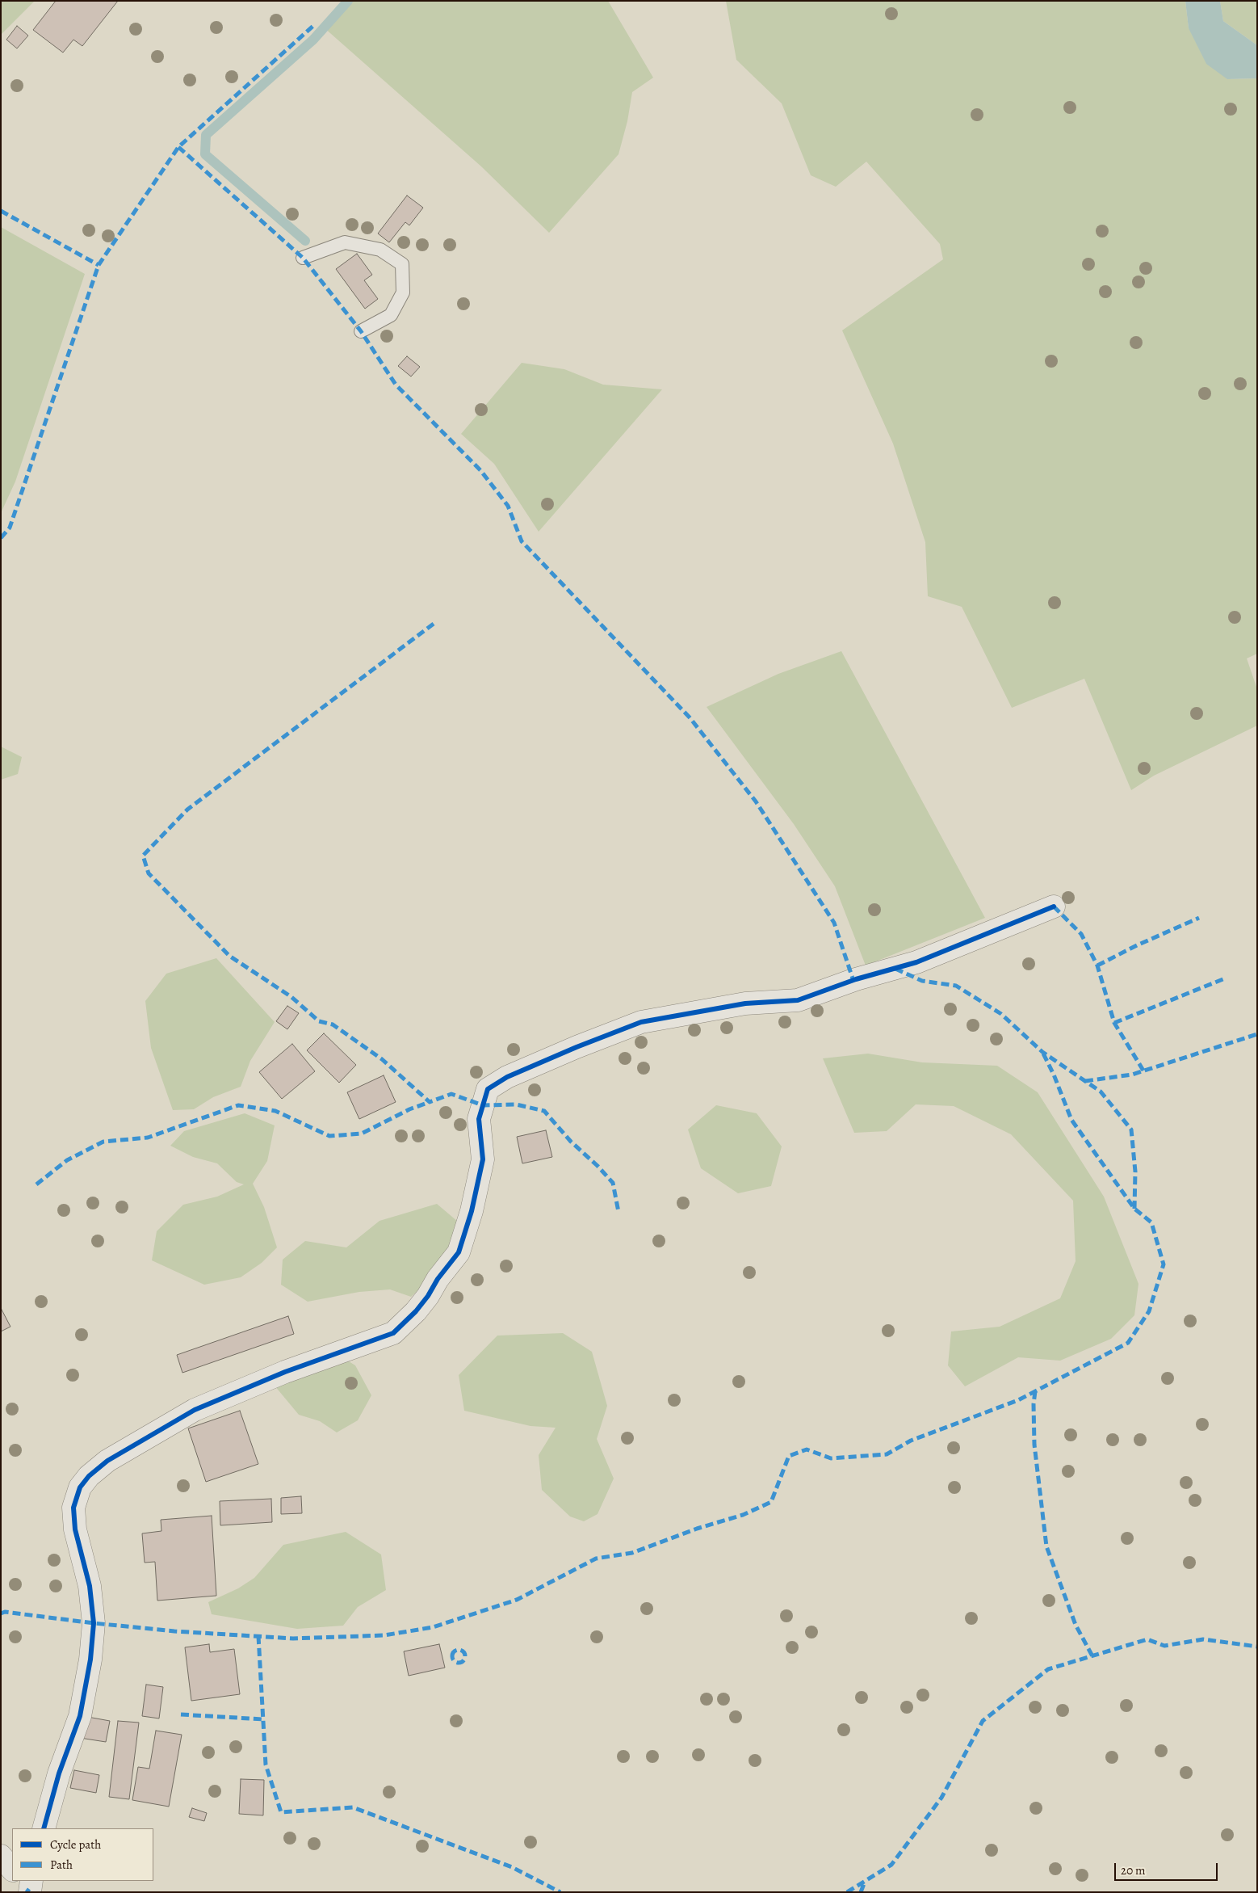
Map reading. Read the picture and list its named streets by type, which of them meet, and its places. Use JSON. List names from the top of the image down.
{
  "legend": ["Cycle path", "Path"],
  "scale_bar": "20 m"
}
